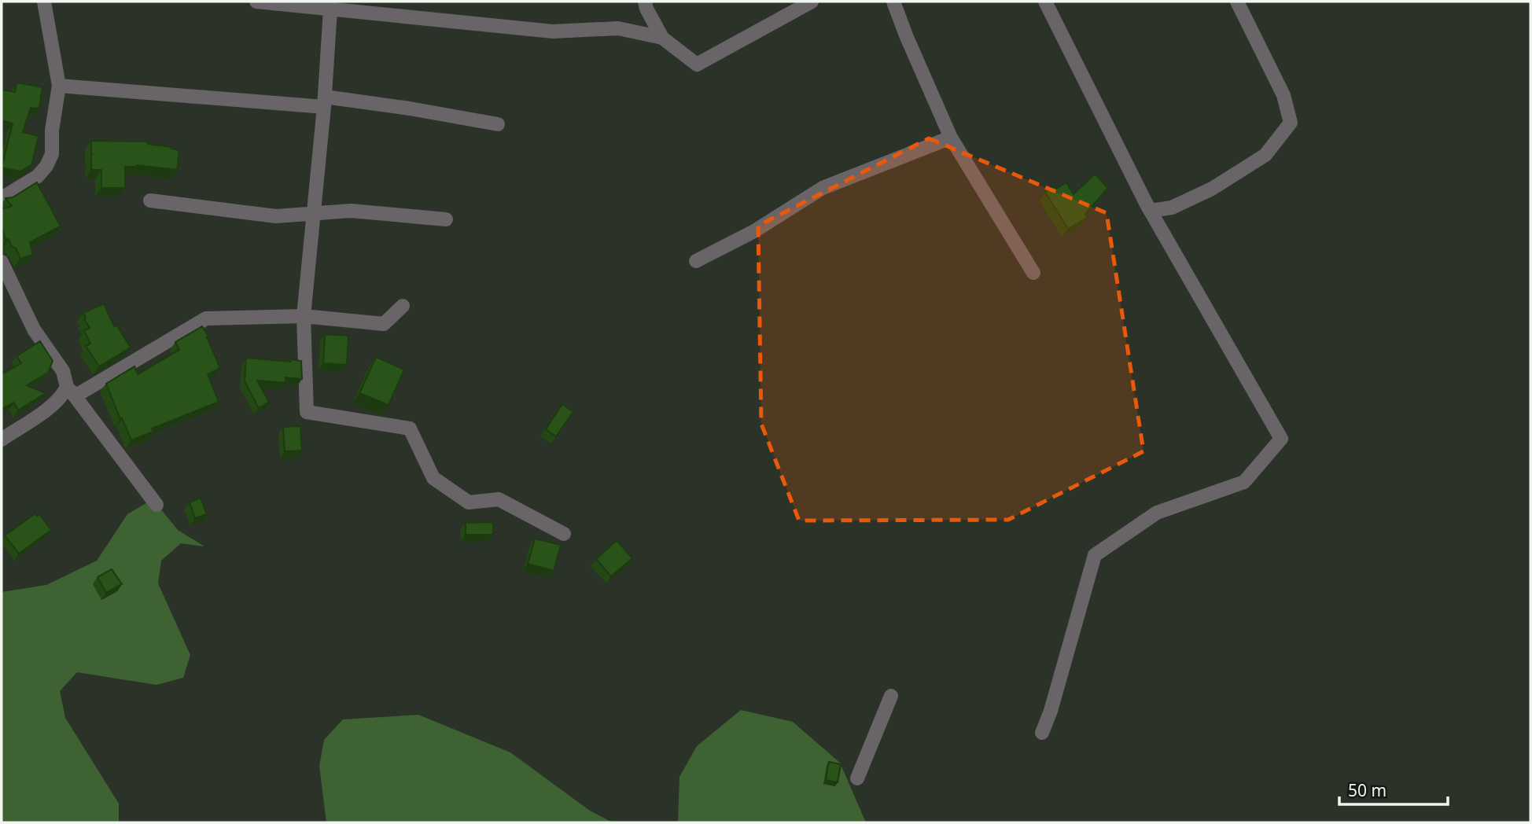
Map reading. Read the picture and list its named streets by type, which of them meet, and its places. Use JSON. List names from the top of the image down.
{
  "scale_bar": "50 m"
}
